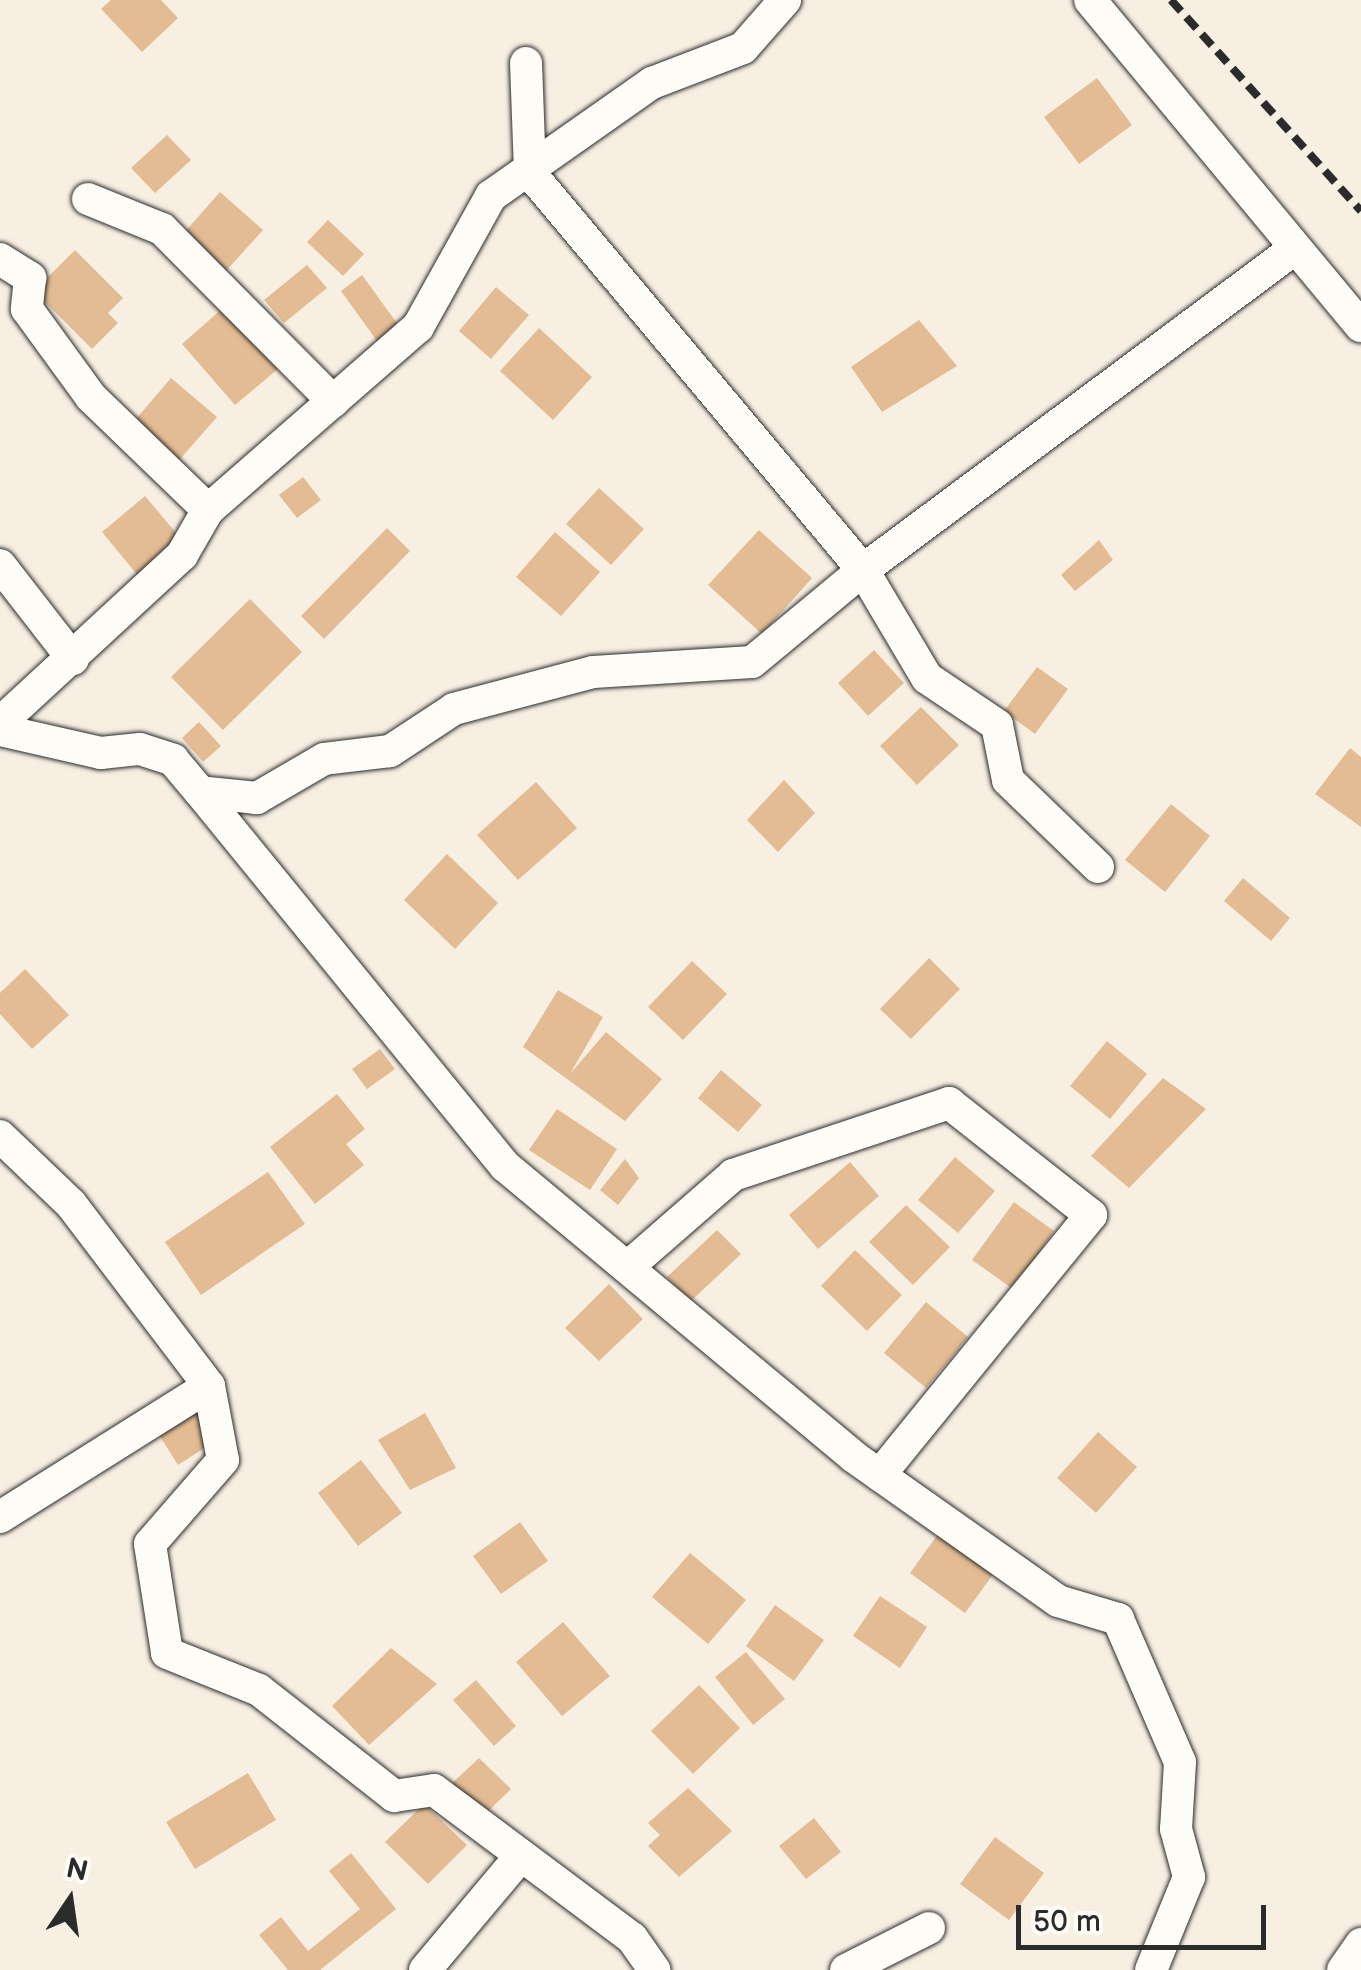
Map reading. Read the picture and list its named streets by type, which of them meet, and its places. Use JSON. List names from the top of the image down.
{
  "scale_bar": "50 m",
  "north": "top"
}
